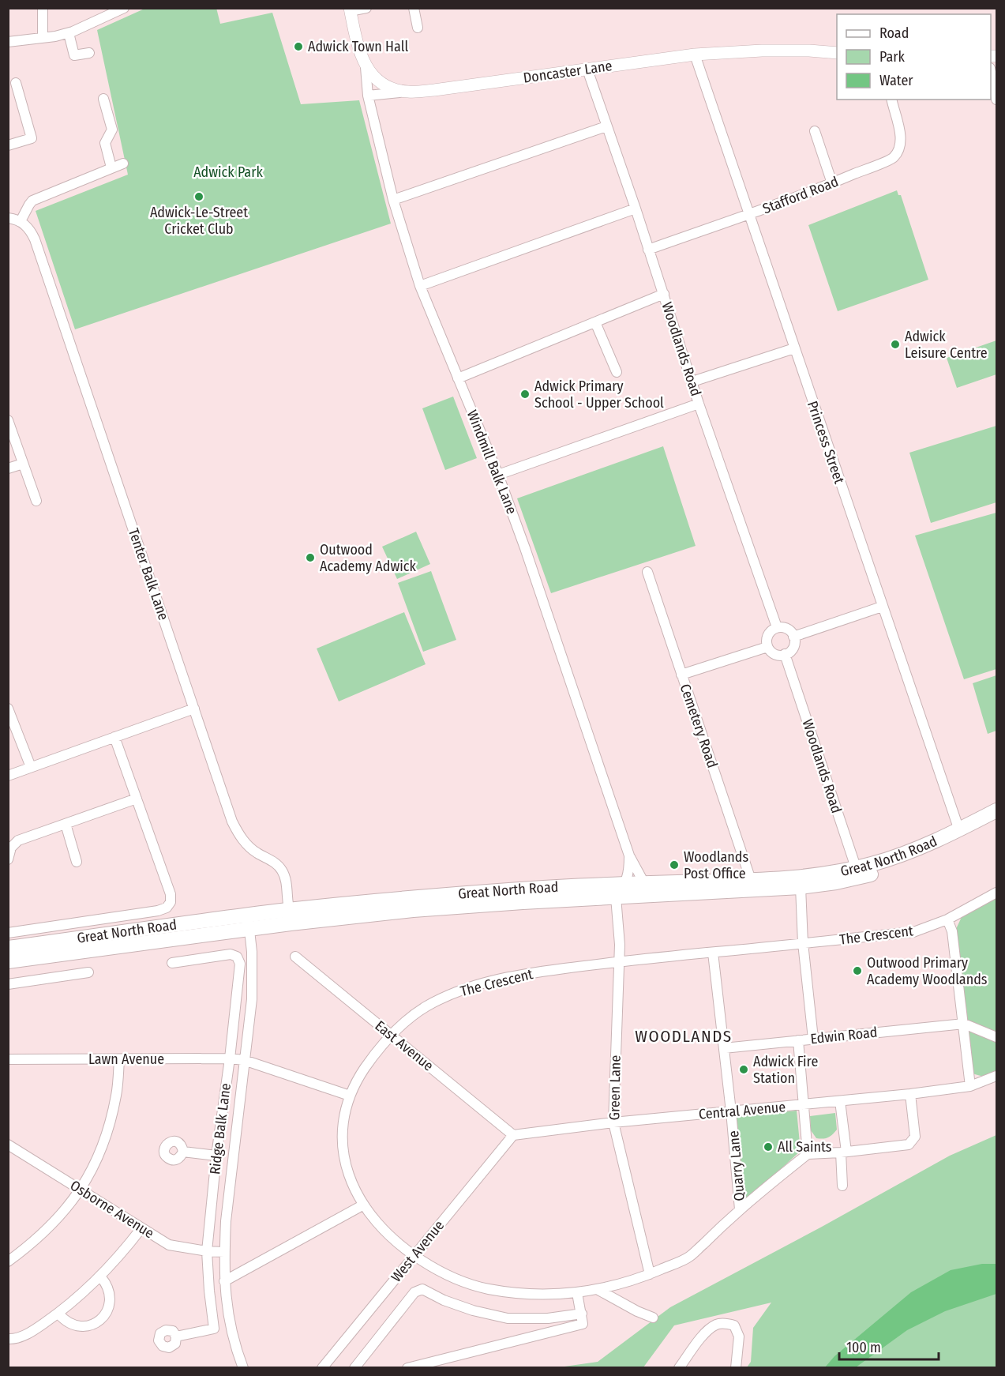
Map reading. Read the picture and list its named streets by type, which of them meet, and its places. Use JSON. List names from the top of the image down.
{
  "streets": {
    "highway": ["Great North Road"],
    "main road": ["Doncaster Lane"],
    "street": [
      "Stafford Road",
      "Woodlands Road",
      "Princess Street",
      "Windmill Balk Lane",
      "Tenter Balk Lane",
      "Cemetery Road",
      "The Crescent",
      "Edwin Road",
      "East Avenue",
      "Lawn Avenue",
      "Green Lane",
      "Central Avenue",
      "Ridge Balk Lane",
      "Quarry Lane",
      "Osborne Avenue",
      "West Avenue"
    ]
  },
  "crossings": [
    ["Doncaster Lane", "Woodlands Road"],
    ["Doncaster Lane", "Princess Street"],
    ["Doncaster Lane", "Windmill Balk Lane"],
    ["Stafford Road", "Woodlands Road"],
    ["Stafford Road", "Princess Street"],
    ["Woodlands Road", "Great North Road"],
    ["Princess Street", "Great North Road"],
    ["Windmill Balk Lane", "Great North Road"],
    ["Tenter Balk Lane", "Great North Road"],
    ["Cemetery Road", "Great North Road"],
    ["Great North Road", "Green Lane"],
    ["Great North Road", "Ridge Balk Lane"],
    ["The Crescent", "East Avenue"],
    ["The Crescent", "Lawn Avenue"],
    ["The Crescent", "Green Lane"],
    ["The Crescent", "Quarry Lane"],
    ["The Crescent", "West Avenue"],
    ["Edwin Road", "Quarry Lane"],
    ["East Avenue", "Central Avenue"],
    ["East Avenue", "West Avenue"],
    ["Lawn Avenue", "Ridge Balk Lane"],
    ["Green Lane", "Central Avenue"],
    ["Central Avenue", "Quarry Lane"],
    ["Central Avenue", "West Avenue"],
    ["Ridge Balk Lane", "Osborne Avenue"]
  ],
  "districts": ["WOODLANDS"],
  "parks": ["Adwick Park"],
  "places": [
    "Adwick Town Hall",
    "Adwick-Le-Street Cricket Club",
    "Adwick Leisure Centre",
    "Adwick Primary School - Upper School",
    "Outwood Academy Adwick",
    "Woodlands Post Office",
    "Outwood Primary Academy Woodlands",
    "Adwick Fire Station",
    "All Saints"
  ],
  "legend": ["Road", "Park", "Water"],
  "scale_bar": "100 m"
}
